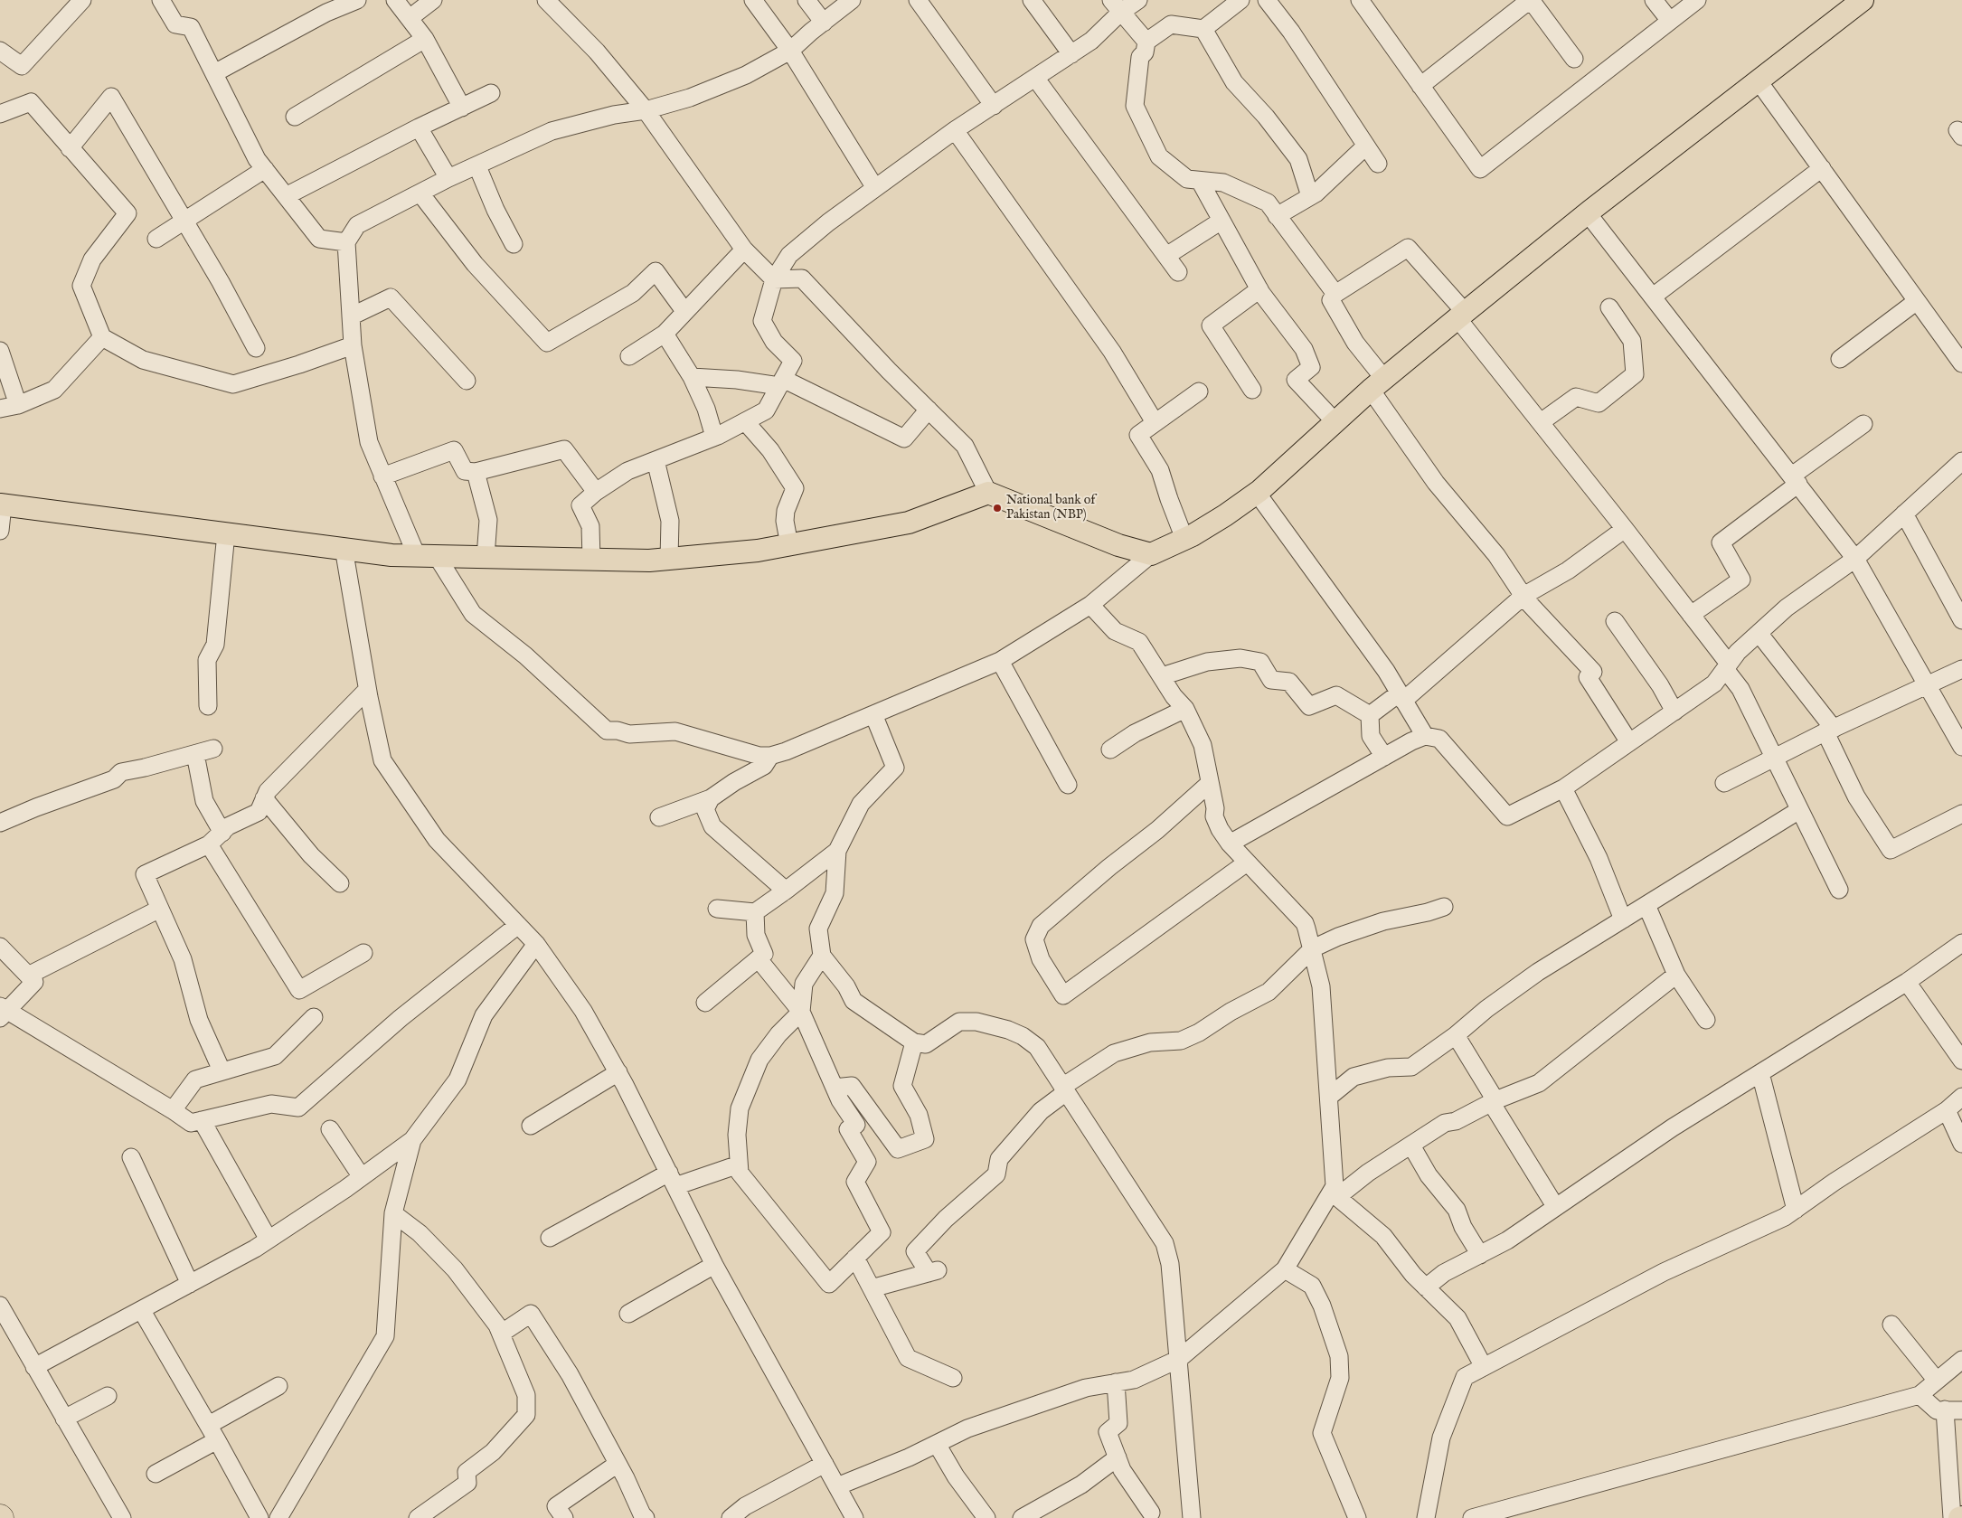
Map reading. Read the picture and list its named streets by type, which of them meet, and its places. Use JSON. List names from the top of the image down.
{
  "places": ["National bank of Pakistan (NBP)"]
}
